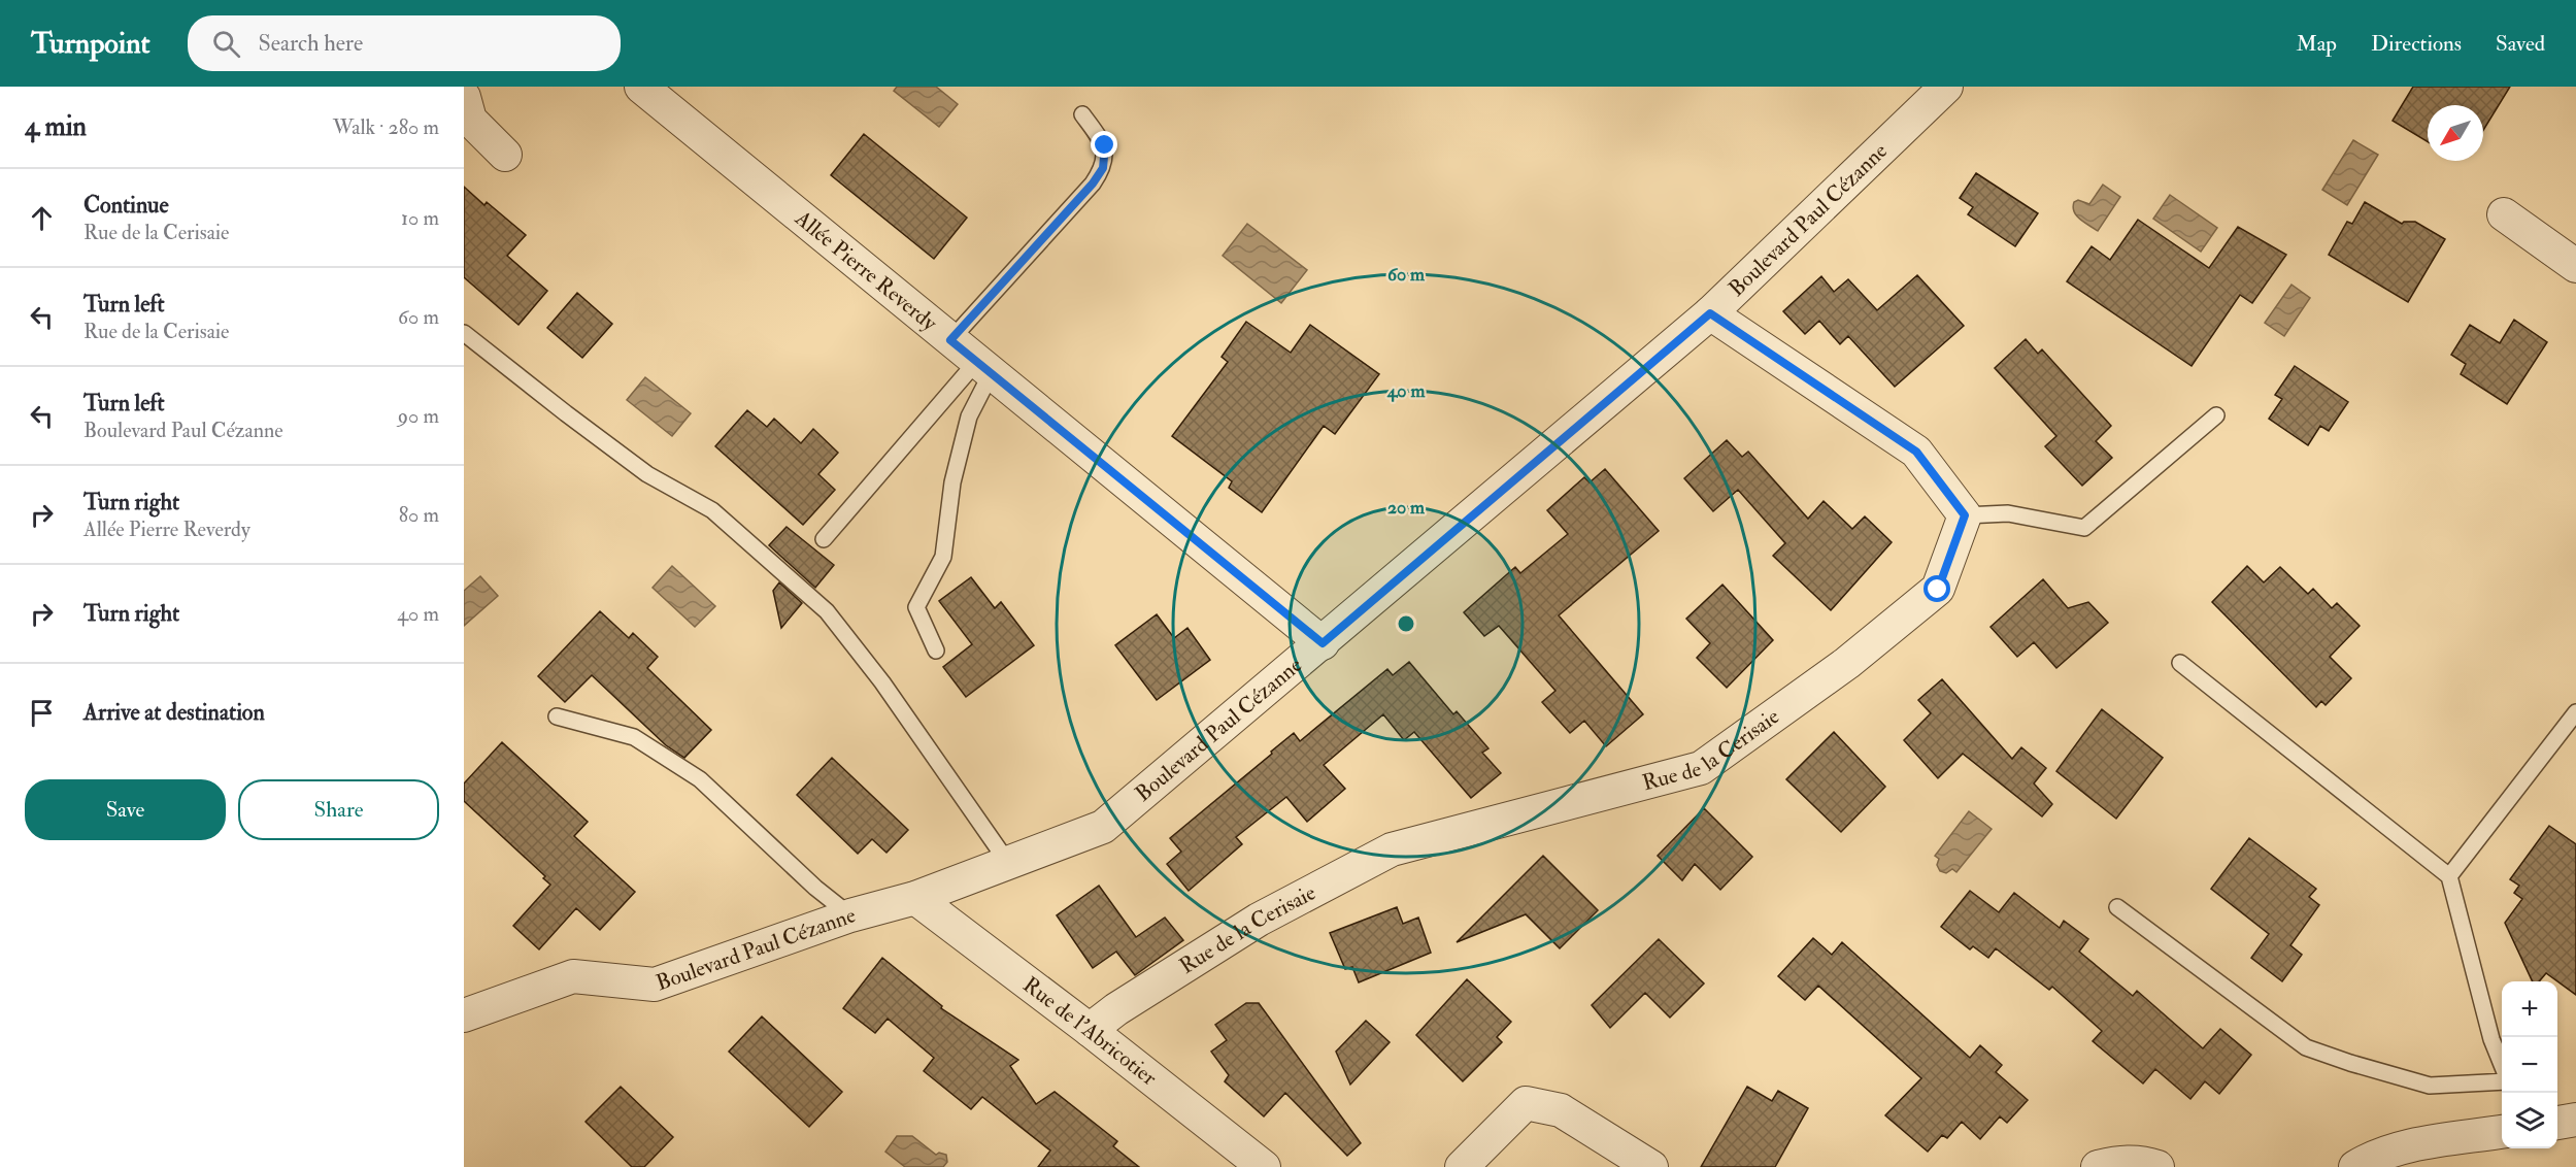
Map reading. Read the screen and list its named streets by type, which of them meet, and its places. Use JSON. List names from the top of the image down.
{
  "streets": {
    "street": [
      "Boulevard Paul Cézanne",
      "Allée Pierre Reverdy",
      "Rue de la Cerisaie",
      "Rue de l'Abricotier"
    ]
  },
  "crossings": [
    ["Boulevard Paul Cézanne", "Allée Pierre Reverdy"],
    ["Boulevard Paul Cézanne", "Rue de l'Abricotier"],
    ["Rue de la Cerisaie", "Rue de l'Abricotier"]
  ],
  "north": "bottom left",
  "page": {
    "header": "Turnpoint",
    "search": "Search here",
    "nav": ["Map", "Directions", "Saved"],
    "heading": ["4 min", "Walk · 280 m"],
    "list": [
      ["Continue", "Rue de la Cerisaie", "10 m"],
      ["Turn left", "Rue de la Cerisaie", "60 m"],
      ["Turn left", "Boulevard Paul Cézanne", "90 m"],
      ["Turn right", "Allée Pierre Reverdy", "80 m"],
      ["Turn right", "40 m"],
      "Arrive at destination"
    ],
    "buttons": ["Save", "Share"],
    "map_buttons": ["+", "−"]
  },
  "rings": ["60 m", "40 m", "20 m"]
}
